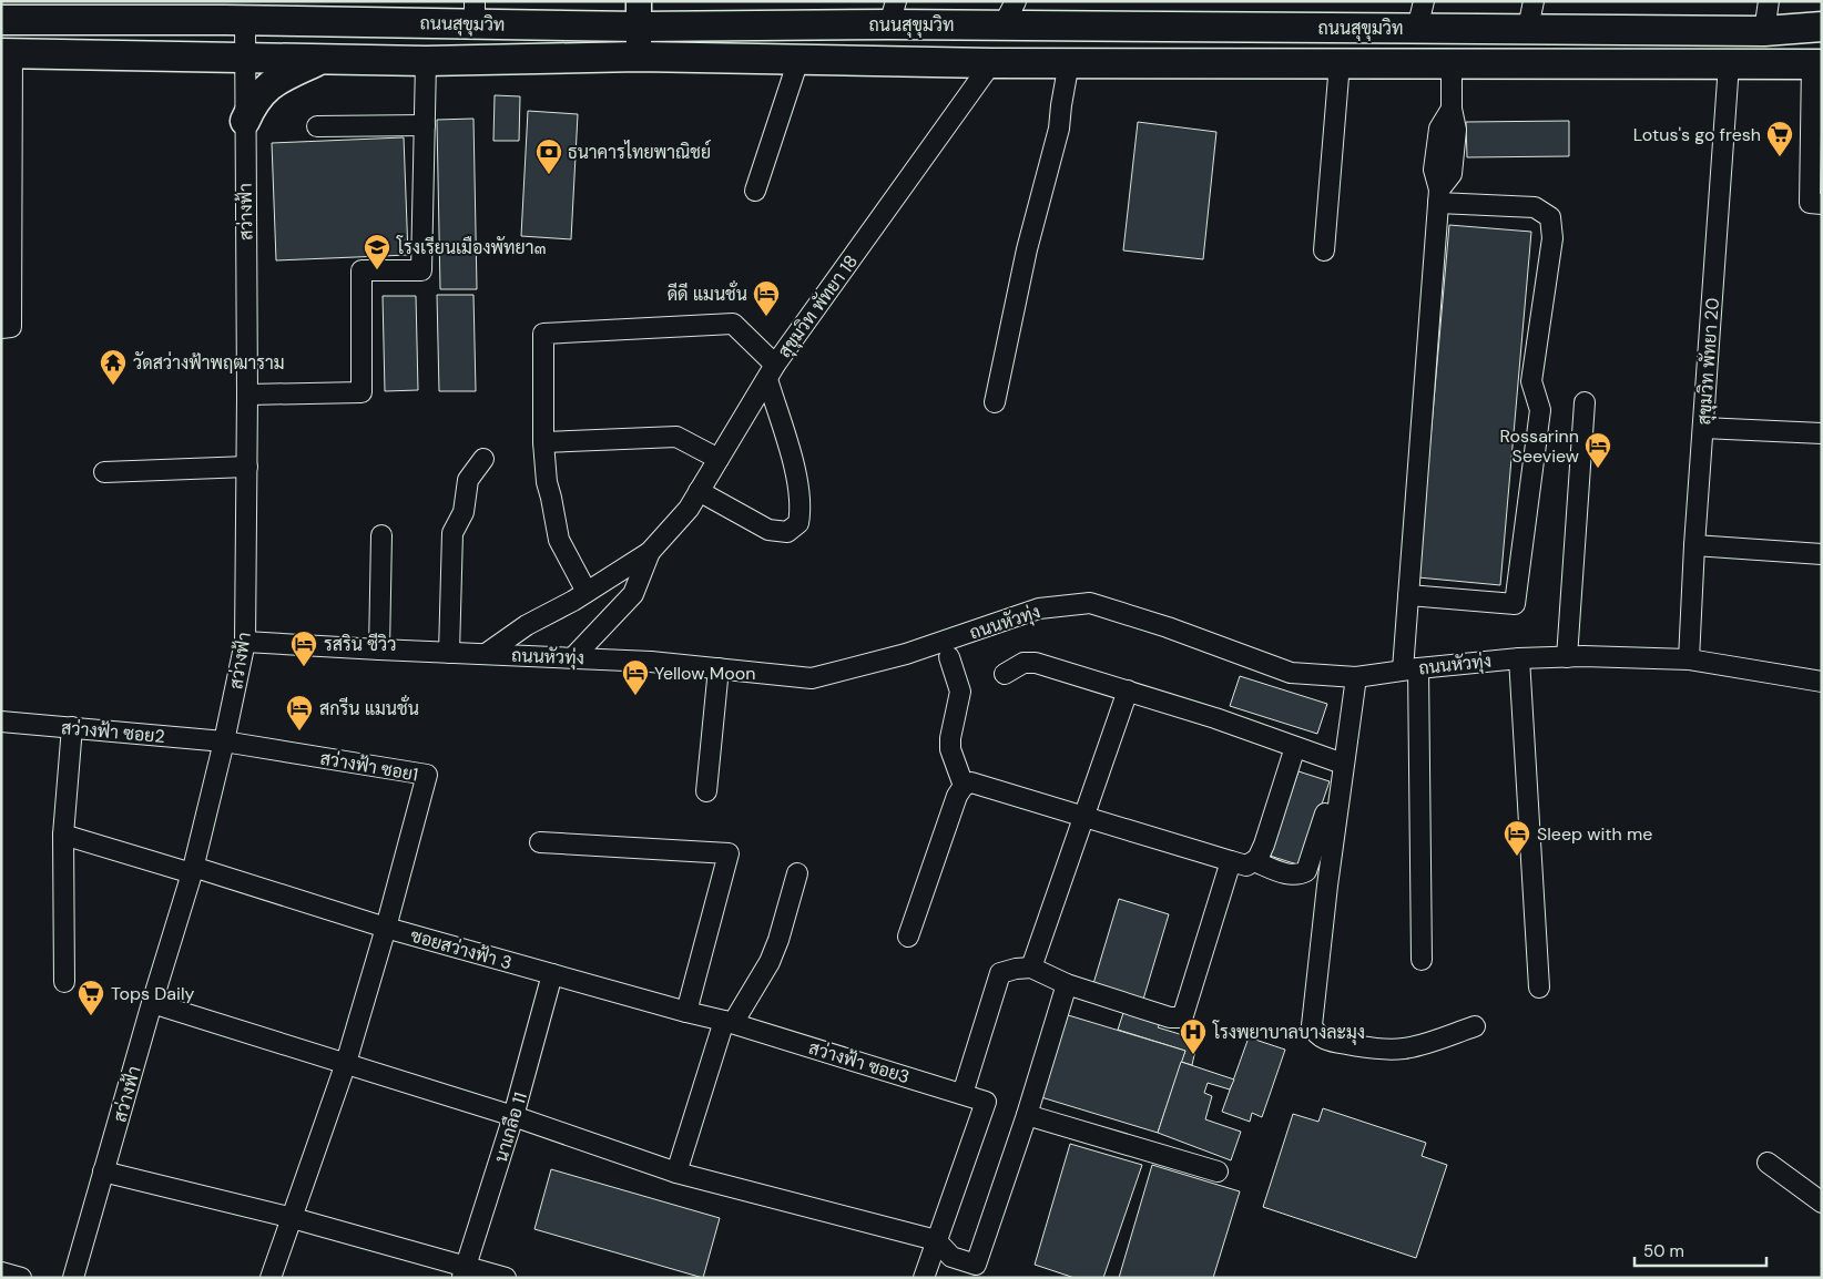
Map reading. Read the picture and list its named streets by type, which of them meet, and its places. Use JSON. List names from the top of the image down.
{
  "streets": {
    "highway": ["ถนนสุขุมวิท"],
    "street": [
      "สว่างฟ้า",
      "สุขุมวิท พัทยา 18",
      "สุขุมวิท พัทยา 20",
      "ถนนหัวทุ่ง",
      "สว่างฟ้า ซอย2",
      "สว่างฟ้า ซอย1",
      "ซอยสว่างฟ้า 3",
      "สว่างฟ้า ซอย3",
      "นาเกลือ 11"
    ]
  },
  "crossings": [
    ["ถนนสุขุมวิท", "สว่างฟ้า"],
    ["ถนนสุขุมวิท", "สุขุมวิท พัทยา 18"],
    ["ถนนสุขุมวิท", "สุขุมวิท พัทยา 20"],
    ["สว่างฟ้า", "ถนนหัวทุ่ง"],
    ["สว่างฟ้า", "สว่างฟ้า ซอย2"],
    ["สว่างฟ้า", "สว่างฟ้า ซอย1"],
    ["สว่างฟ้า", "ซอยสว่างฟ้า 3"],
    ["สุขุมวิท พัทยา 18", "ถนนหัวทุ่ง"],
    ["สุขุมวิท พัทยา 20", "ถนนหัวทุ่ง"],
    ["สว่างฟ้า ซอย2", "สว่างฟ้า ซอย1"],
    ["สว่างฟ้า ซอย1", "ซอยสว่างฟ้า 3"],
    ["ซอยสว่างฟ้า 3", "สว่างฟ้า ซอย3"],
    ["ซอยสว่างฟ้า 3", "นาเกลือ 11"]
  ],
  "places": {
    "supermarket": ["Lotus's go fresh", "Tops Daily"],
    "bank": ["ธนาคารไทยพาณิชย์"],
    "school or university": ["โรงเรียนเมืองพัทยา๓"],
    "hotel": [
      "ดีดี แมนชั่น",
      "Rossarinn Seeview",
      "รสริน ซีวิว",
      "Yellow Moon",
      "สกรีน แมนชั่น",
      "Sleep with me"
    ],
    "temple": ["วัดสว่างฟ้าพฤฒาราม"],
    "hospital": ["โรงพยาบาลบางละมุง"]
  },
  "scale_bar": "50 m"
}
